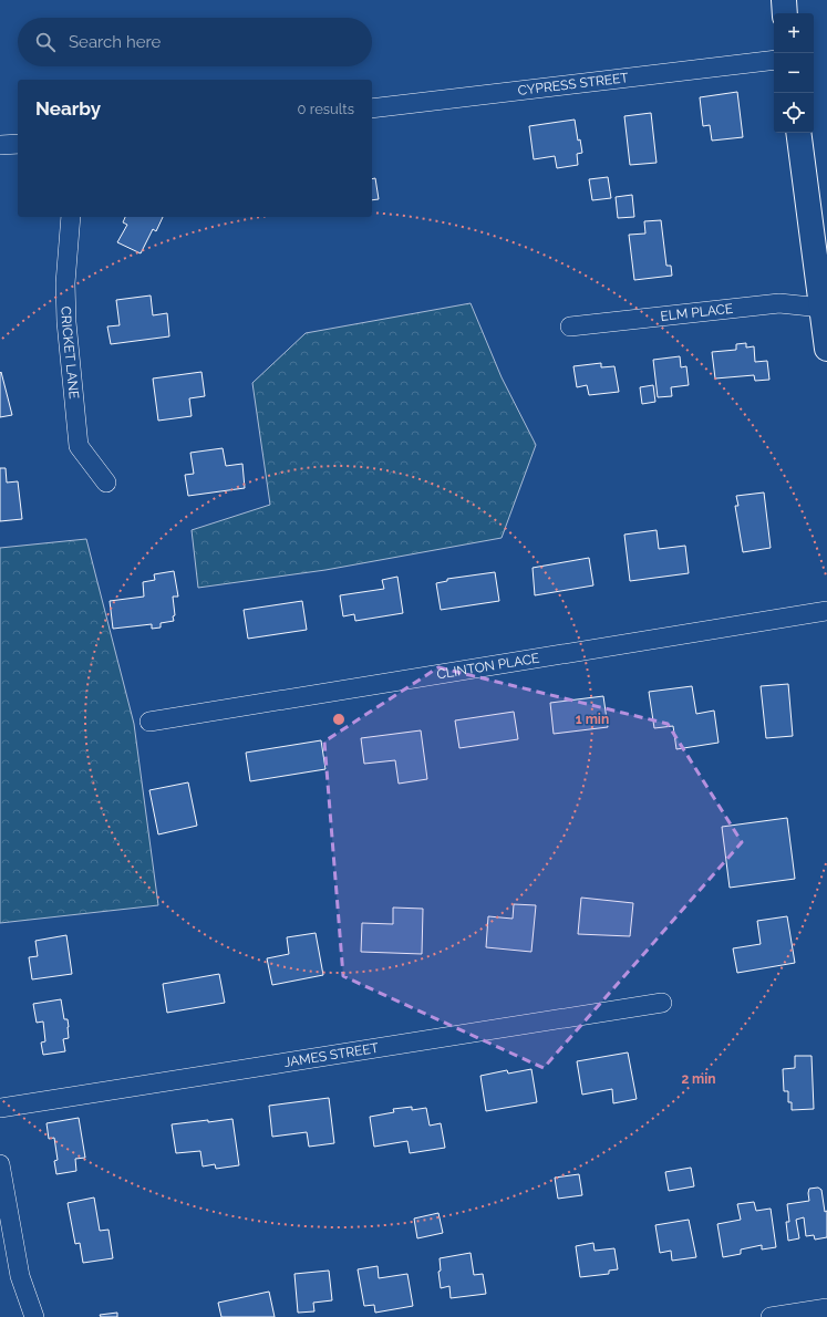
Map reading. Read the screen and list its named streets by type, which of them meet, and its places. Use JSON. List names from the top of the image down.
{
  "streets": {
    "street": [
      "CYPRESS STREET",
      "ELM PLACE",
      "CRICKET LANE",
      "CLINTON PLACE",
      "JAMES STREET"
    ]
  },
  "page": {
    "map_buttons": ["+", "−"],
    "search": "Search here",
    "heading": ["Nearby", "0 results"]
  },
  "rings": ["1 min", "2 min"]
}
